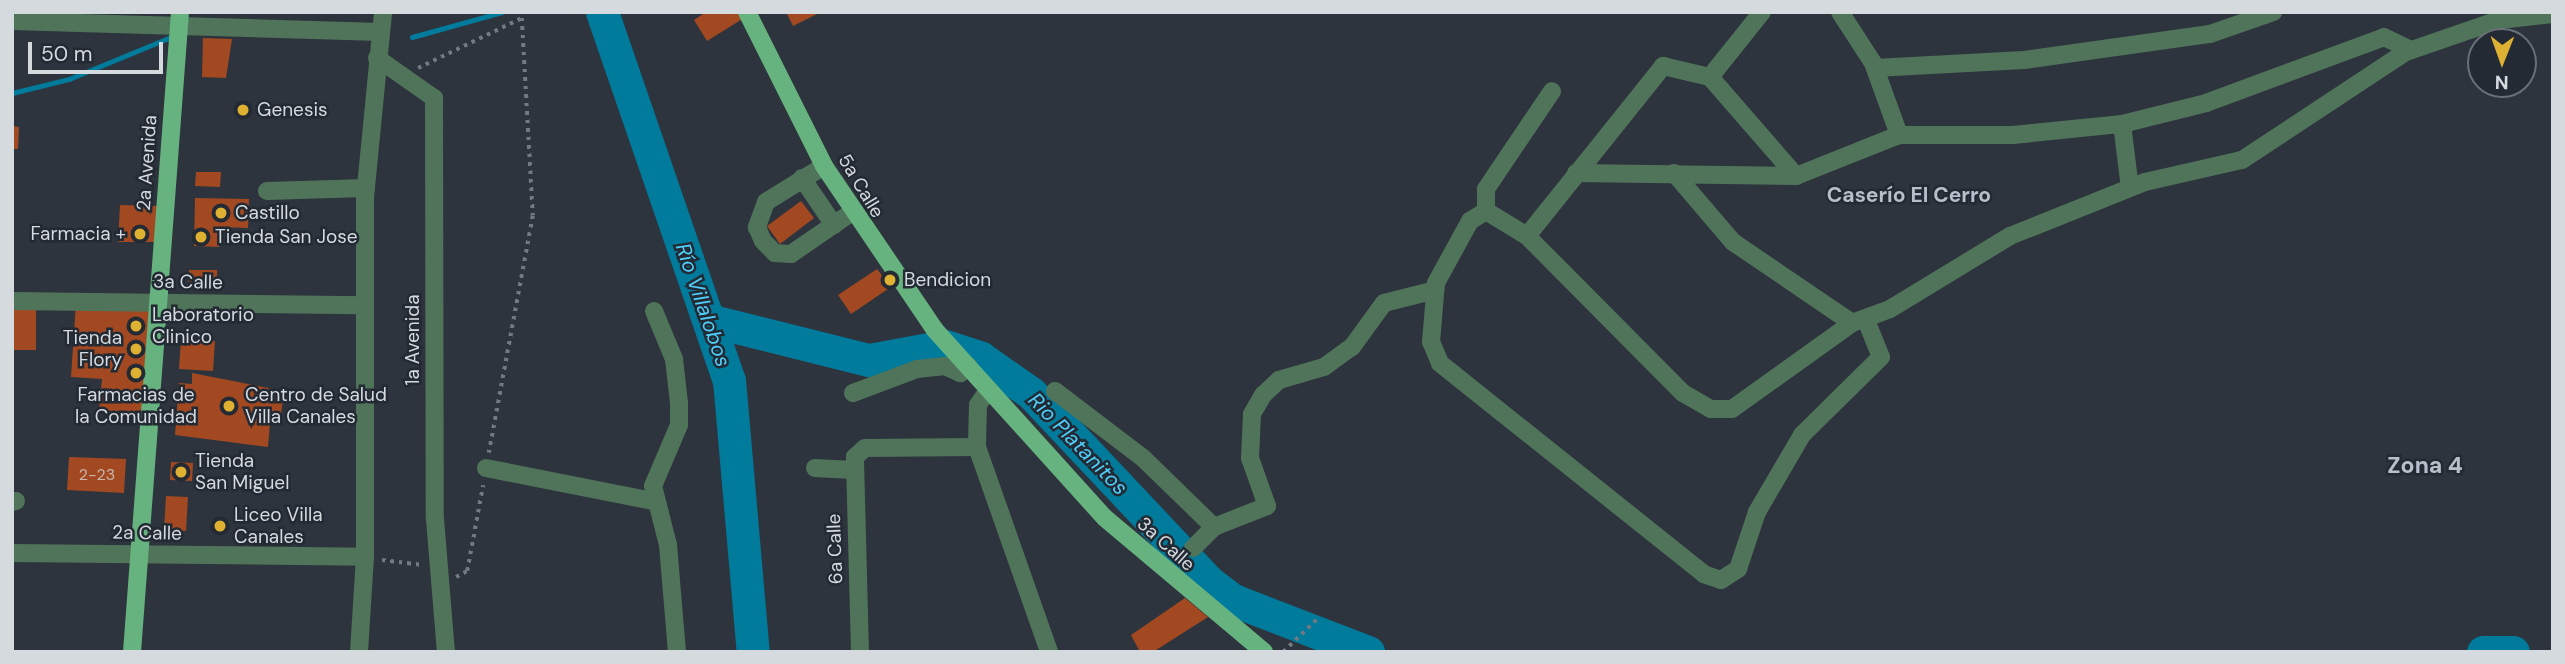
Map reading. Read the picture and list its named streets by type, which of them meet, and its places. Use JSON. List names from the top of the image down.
{
  "streets": {
    "main road": ["2a Avenida", "5a Calle", "3a Calle"],
    "street": ["1a Avenida", "2a Calle", "6a Calle"]
  },
  "crossings": [
    ["2a Avenida", "3a Calle"],
    ["2a Avenida", "2a Calle"],
    ["5a Calle", "3a Calle"]
  ],
  "districts": ["Caserío El Cerro", "Zona 4"],
  "water": ["Río Villalobos", "Rio Platanitos"],
  "places": [
    "Genesis",
    "Castillo",
    "Farmacia +",
    "Tienda San Jose",
    "Bendicion",
    "Laboratorio Clinico",
    "Tienda Flory",
    "Farmacias de la Comunidad",
    "Centro de Salud Villa Canales",
    "Tienda San Miguel",
    "Liceo Villa Canales"
  ],
  "house_numbers": ["2-23"],
  "scale_bar": "50 m",
  "north": "bottom"
}
